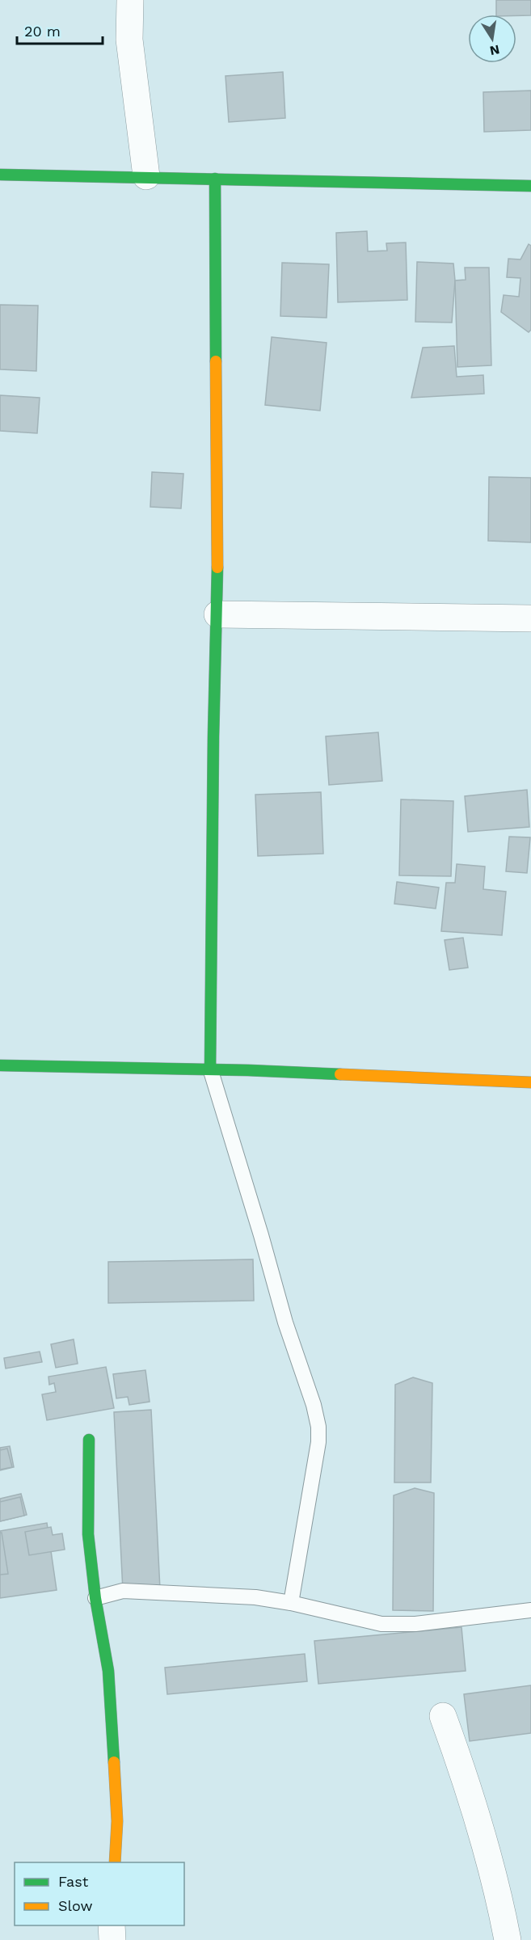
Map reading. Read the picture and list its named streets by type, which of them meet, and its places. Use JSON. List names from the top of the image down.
{
  "legend": ["Fast", "Slow"],
  "scale_bar": "20 m",
  "north": "bottom"
}
